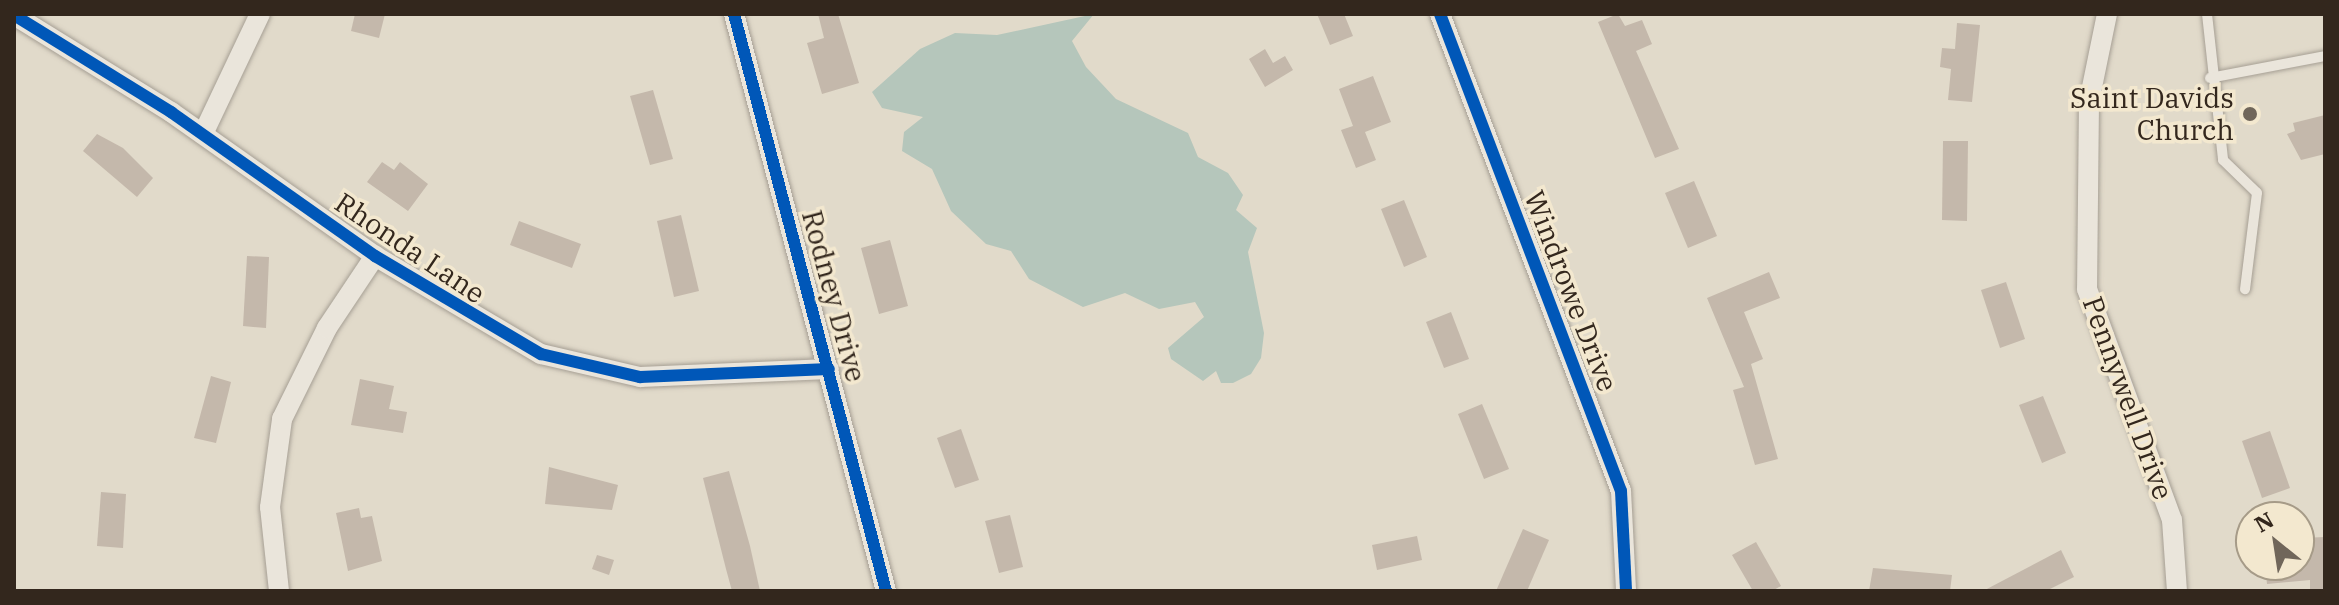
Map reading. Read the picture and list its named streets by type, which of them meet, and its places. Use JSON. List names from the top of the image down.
{
  "streets": {
    "street": [
      "Rhonda Lane",
      "Windrowe Drive",
      "Rodney Drive",
      "Pennywell Drive"
    ]
  },
  "crossings": [
    ["Rhonda Lane", "Rodney Drive"]
  ],
  "places": ["Saint Davids Church"],
  "north": "top left"
}
